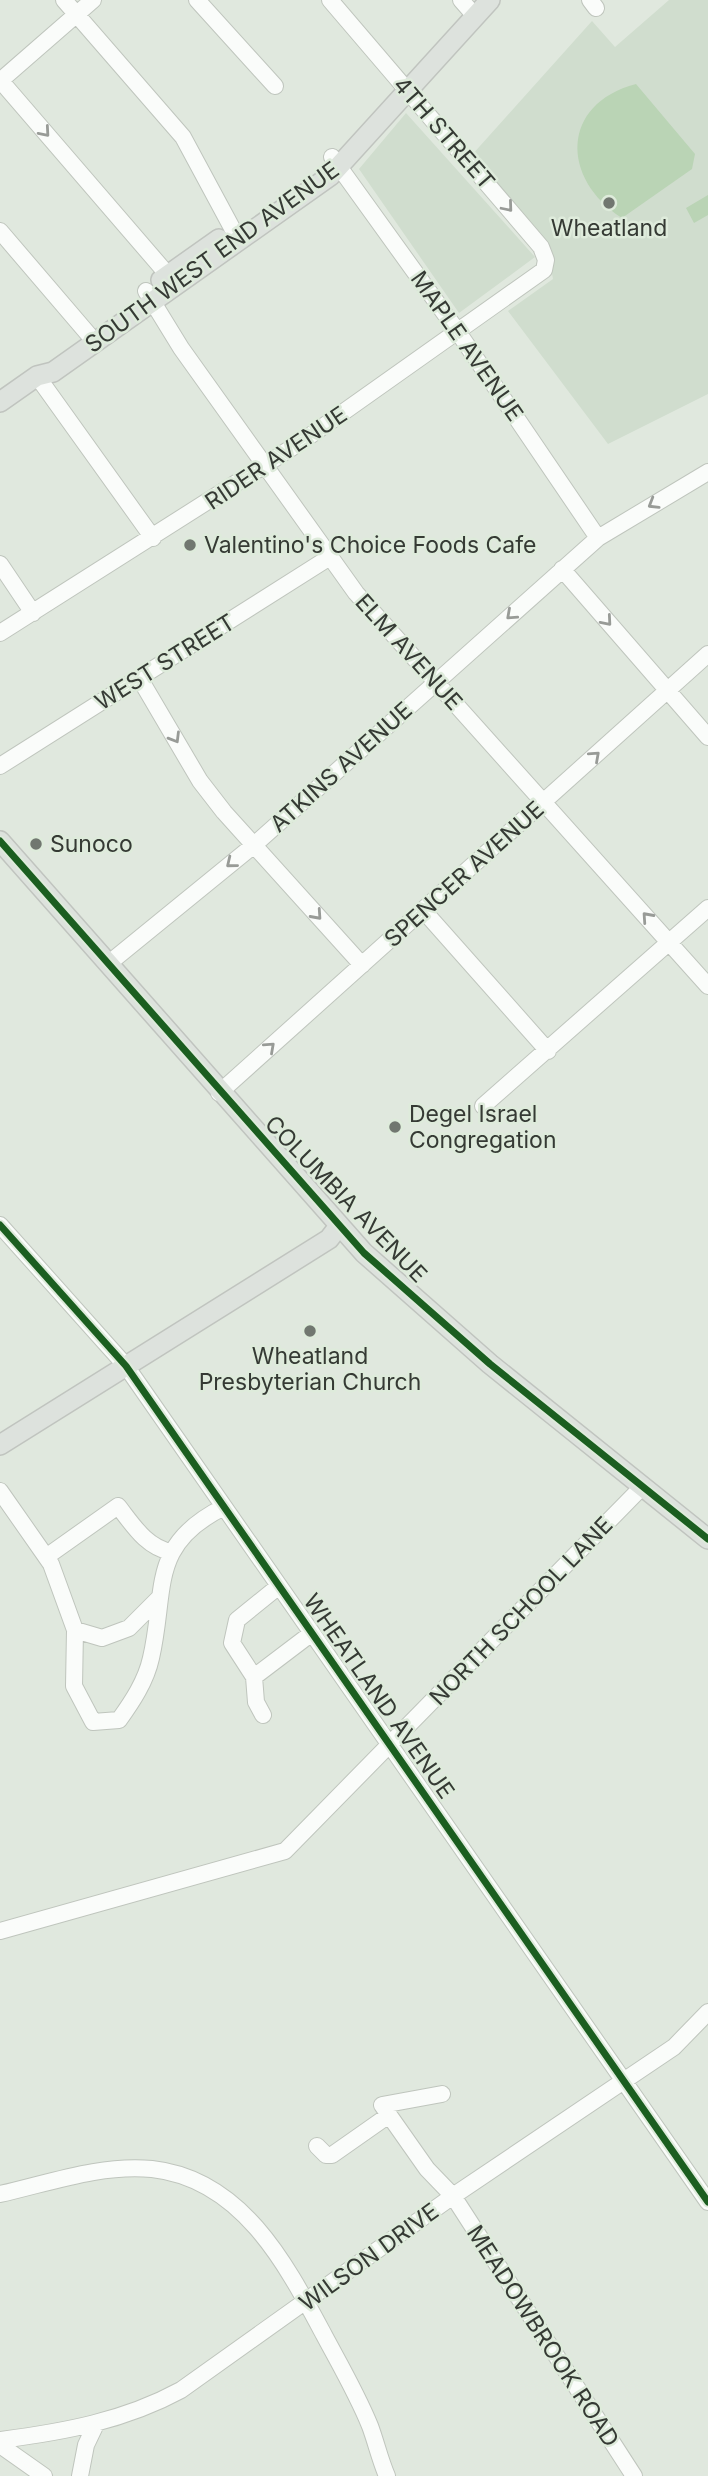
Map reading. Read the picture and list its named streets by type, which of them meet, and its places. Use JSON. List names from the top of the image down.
{
  "streets": {
    "main road": ["SOUTH WEST END AVENUE", "COLUMBIA AVENUE"],
    "street": [
      "4TH STREET",
      "MAPLE AVENUE",
      "RIDER AVENUE",
      "ELM AVENUE",
      "WEST STREET",
      "ATKINS AVENUE",
      "SPENCER AVENUE",
      "NORTH SCHOOL LANE",
      "WHEATLAND AVENUE",
      "WILSON DRIVE",
      "MEADOWBROOK ROAD"
    ]
  },
  "crossings": [
    ["4TH STREET", "SOUTH WEST END AVENUE"],
    ["4TH STREET", "RIDER AVENUE"],
    ["SOUTH WEST END AVENUE", "MAPLE AVENUE"],
    ["SOUTH WEST END AVENUE", "ELM AVENUE"],
    ["MAPLE AVENUE", "RIDER AVENUE"],
    ["MAPLE AVENUE", "ATKINS AVENUE"],
    ["RIDER AVENUE", "ELM AVENUE"],
    ["ELM AVENUE", "WEST STREET"],
    ["ELM AVENUE", "ATKINS AVENUE"],
    ["ELM AVENUE", "SPENCER AVENUE"],
    ["ATKINS AVENUE", "COLUMBIA AVENUE"],
    ["SPENCER AVENUE", "COLUMBIA AVENUE"],
    ["COLUMBIA AVENUE", "NORTH SCHOOL LANE"],
    ["NORTH SCHOOL LANE", "WHEATLAND AVENUE"],
    ["WHEATLAND AVENUE", "WILSON DRIVE"],
    ["WILSON DRIVE", "MEADOWBROOK ROAD"]
  ],
  "one_way": ["4TH STREET", "ATKINS AVENUE", "SPENCER AVENUE"],
  "places": [
    "Wheatland",
    "Valentino's Choice Foods Cafe",
    "Sunoco",
    "Degel Israel Congregation",
    "Wheatland Presbyterian Church"
  ]
}
